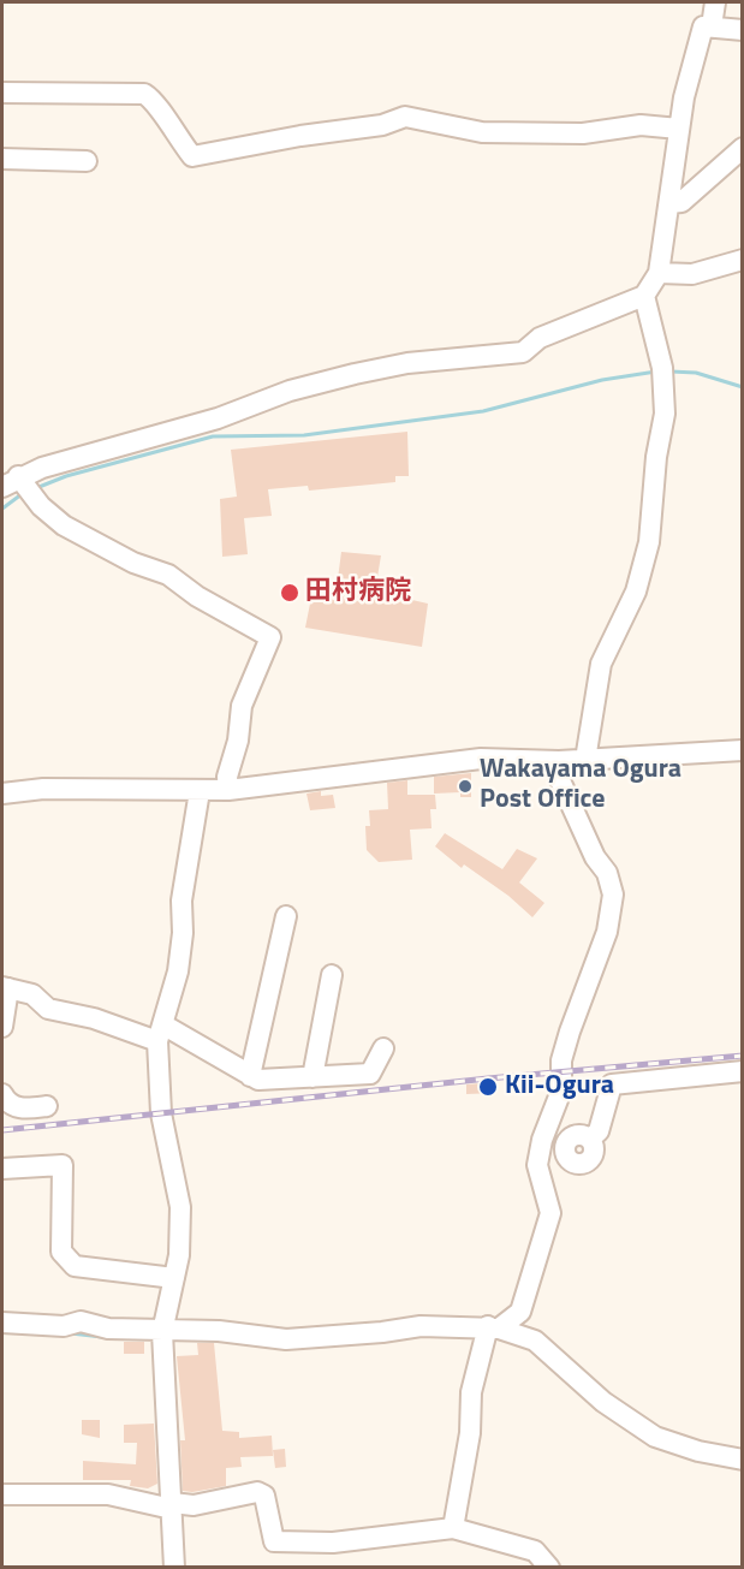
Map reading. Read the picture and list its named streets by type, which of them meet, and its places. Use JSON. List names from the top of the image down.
{
  "places": ["田村病院", "Wakayama Ogura Post Office", "Kii-Ogura"]
}
